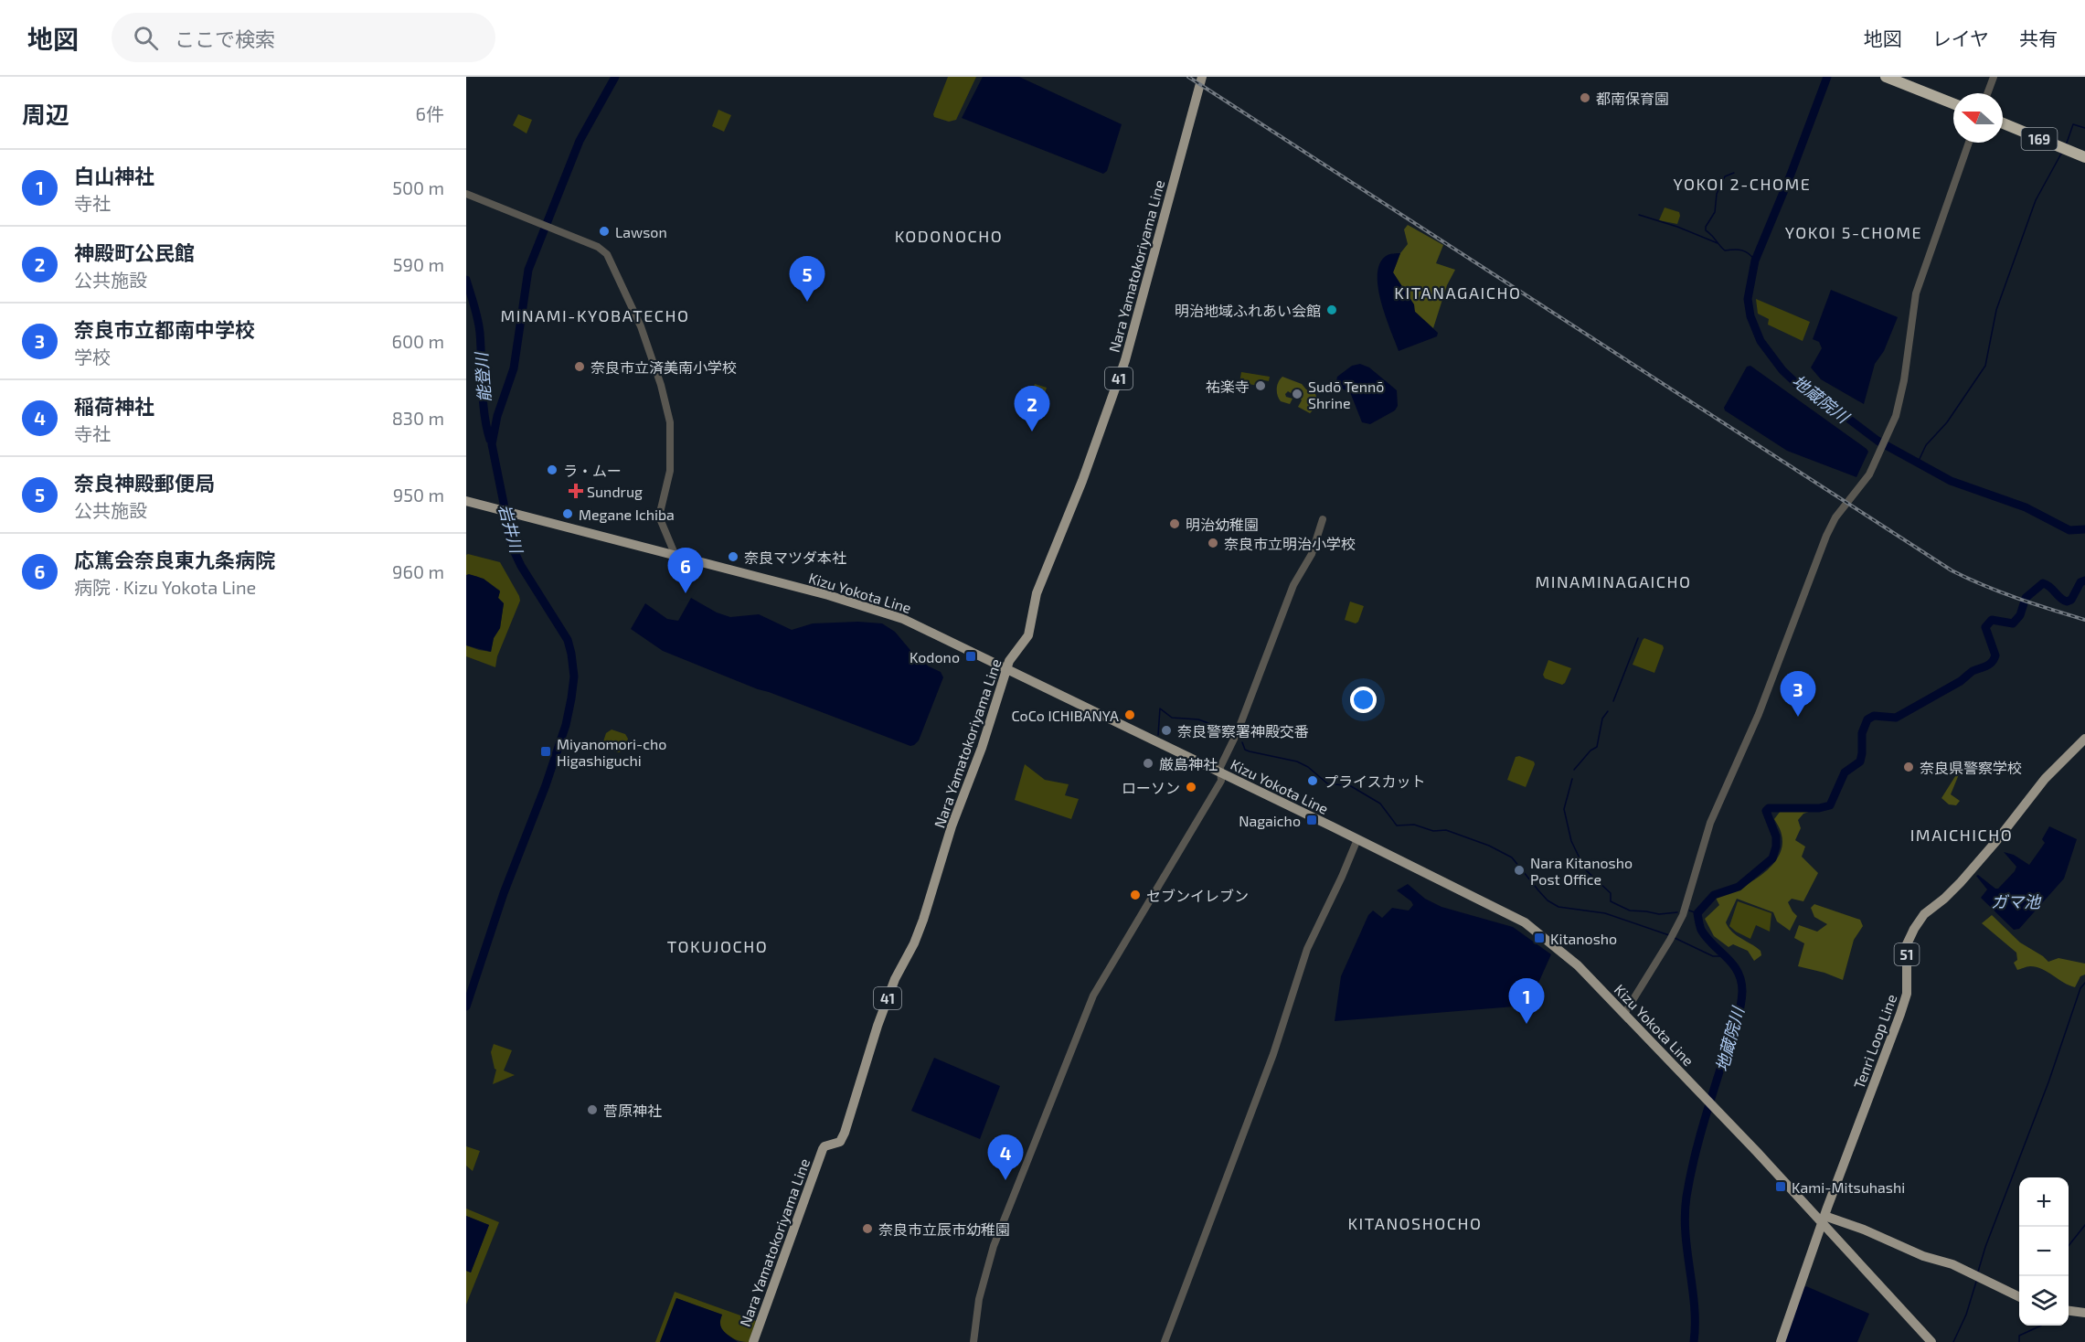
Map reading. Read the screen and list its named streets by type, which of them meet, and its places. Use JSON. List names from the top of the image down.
{
  "streets": {
    "highway": ["169"],
    "main road": [
      "Nara Yamatokoriyama Line",
      "41",
      "Kizu Yokota Line",
      "51",
      "Tenri Loop Line"
    ]
  },
  "crossings": [
    ["Nara Yamatokoriyama Line", "Kizu Yokota Line"],
    ["Kizu Yokota Line", "Tenri Loop Line"]
  ],
  "districts": [
    "YOKOI 2-CHOME",
    "YOKOI 5-CHOME",
    "KODONOCHO",
    "KITANAGAICHO",
    "MINAMI-KYOBATECHO",
    "MINAMINAGAICHO",
    "IMAICHICHO",
    "TOKUJOCHO",
    "KITANOSHOCHO"
  ],
  "water": [
    "能登川",
    "地蔵院川",
    "岩井川",
    "ガマ池"
  ],
  "places": {
    "other": [
      "都南保育園",
      "Lawson",
      "明治地域ふれあい会館",
      "奈良市立済美南小学校",
      "祐楽寺",
      "Sudō Tennō Shrine",
      "ラ・ムー",
      "Megane Ichiba",
      "明治幼稚園",
      "奈良市立明治小学校",
      "奈良マツダ本社",
      "CoCo ICHIBANYA",
      "奈良警察署神殿交番",
      "厳島神社",
      "奈良県警察学校",
      "プライスカット",
      "ローソン",
      "Nara Kitanosho Post Office",
      "セブンイレブン",
      "菅原神社",
      "奈良市立辰市幼稚園"
    ],
    "health": ["Sundrug"],
    "transit": [
      "Kodono",
      "Miyanomori-cho Higashiguchi",
      "Nagaicho",
      "Kitanosho",
      "Kami-Mitsuhashi"
    ]
  },
  "north": "left",
  "page": {
    "header": "地図",
    "search": "ここで検索",
    "nav": ["地図", "レイヤ", "共有"],
    "heading": ["周辺", "6件"],
    "list": [
      {
        "mark": "1",
        "name": "白山神社",
        "note": "寺社",
        "value": "500 m"
      },
      {
        "mark": "2",
        "name": "神殿町公民館",
        "note": "公共施設",
        "value": "590 m"
      },
      {
        "mark": "3",
        "name": "奈良市立都南中学校",
        "note": "学校",
        "value": "600 m"
      },
      {
        "mark": "4",
        "name": "稲荷神社",
        "note": "寺社",
        "value": "830 m"
      },
      {
        "mark": "5",
        "name": "奈良神殿郵便局",
        "note": "公共施設",
        "value": "950 m"
      },
      {
        "mark": "6",
        "name": "応篤会奈良東九条病院",
        "note": "病院 · Kizu Yokota Line",
        "value": "960 m"
      }
    ],
    "pins": [
      "5",
      "2",
      "6",
      "3",
      "1",
      "4"
    ],
    "map_buttons": ["+", "−"]
  }
}
